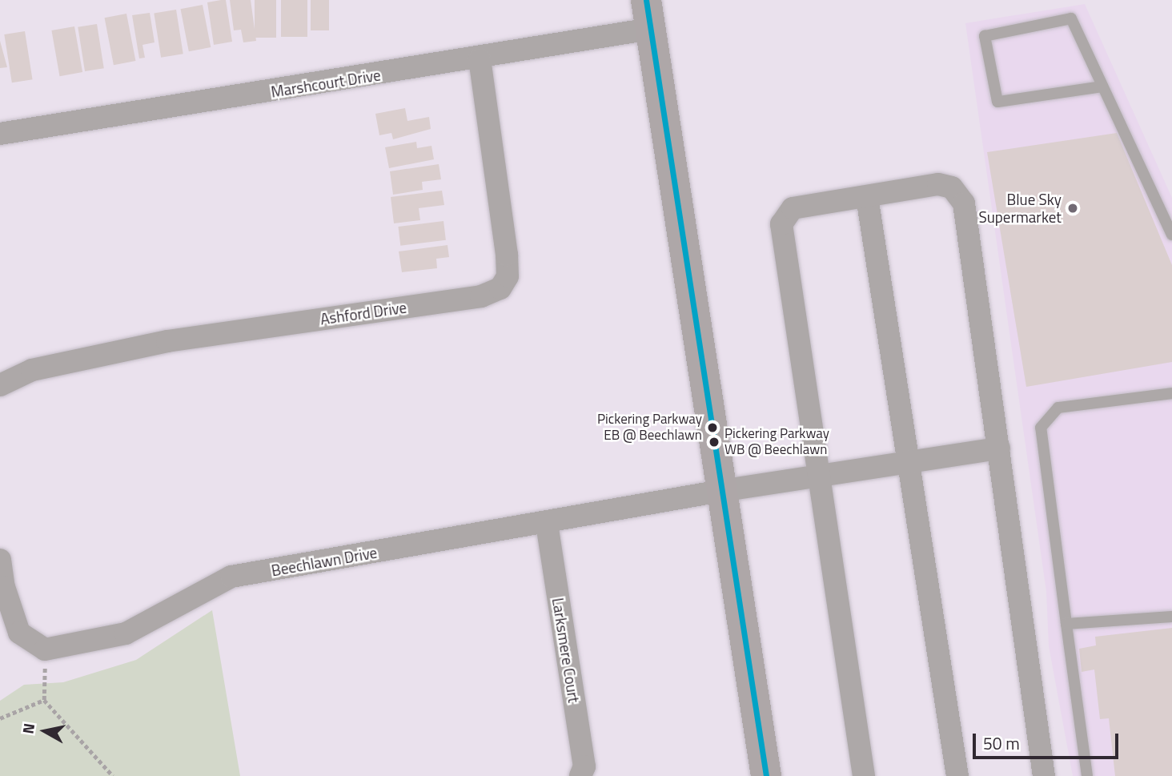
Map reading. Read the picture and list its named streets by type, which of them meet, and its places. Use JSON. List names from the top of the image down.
{
  "streets": {
    "street": [
      "Marshcourt Drive",
      "Ashford Drive",
      "Beechlawn Drive",
      "Larksmere Court"
    ]
  },
  "crossings": [
    ["Marshcourt Drive", "Ashford Drive"],
    ["Beechlawn Drive", "Larksmere Court"]
  ],
  "places": ["Blue Sky Supermarket", "Pickering Parkway EB @ Beechlawn", "Pickering Parkway WB @ Beechlawn"],
  "scale_bar": "50 m",
  "north": "left"
}
